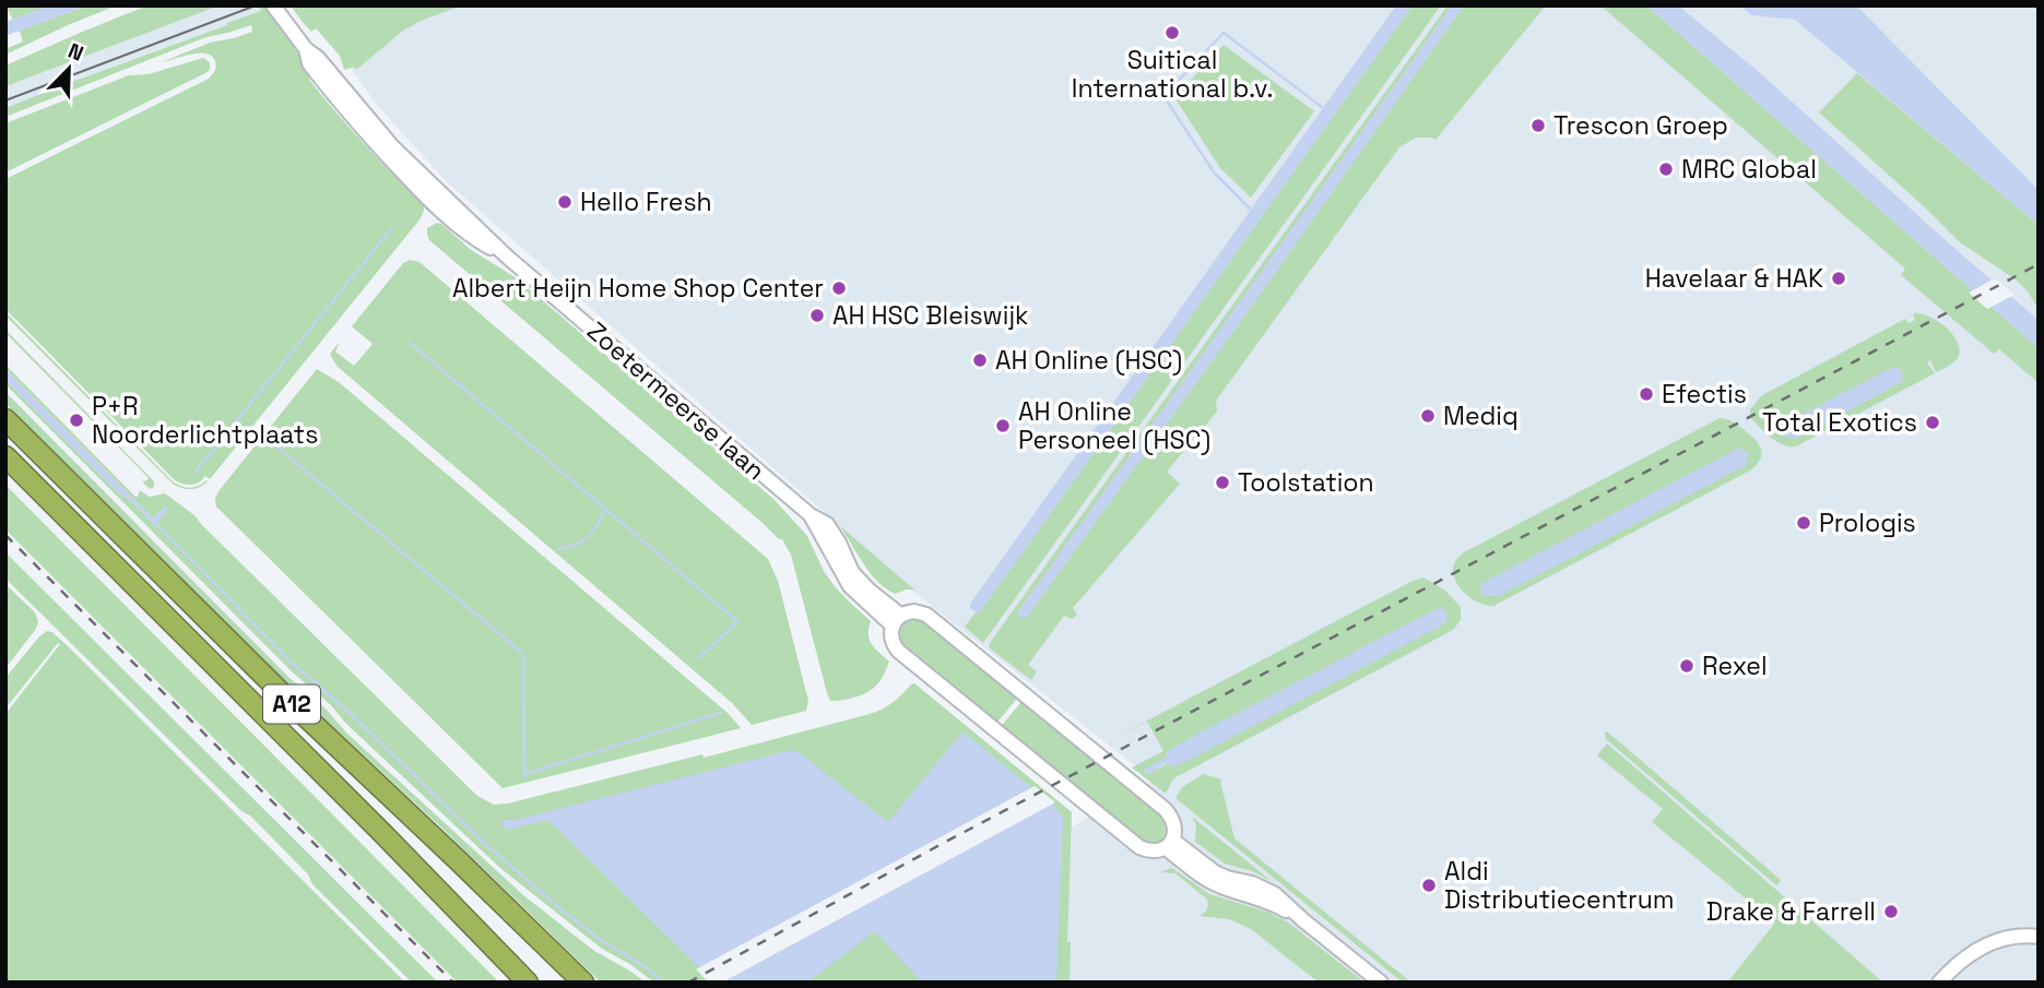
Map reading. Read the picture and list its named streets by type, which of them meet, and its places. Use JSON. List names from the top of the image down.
{
  "streets": {
    "highway": ["A12"],
    "street": ["Zoetermeerse laan"]
  },
  "places": [
    "Suitical International b.v.",
    "Trescon Groep",
    "MRC Global",
    "Hello Fresh",
    "Havelaar & HAK",
    "Albert Heijn Home Shop Center",
    "AH HSC Bleiswijk",
    "AH Online (HSC)",
    "Efectis",
    "Mediq",
    "P+R Noorderlichtplaats",
    "Total Exotics",
    "AH Online Personeel (HSC)",
    "Toolstation",
    "Prologis",
    "Rexel",
    "Aldi Distributiecentrum",
    "Drake & Farrell"
  ],
  "north": "top right"
}
